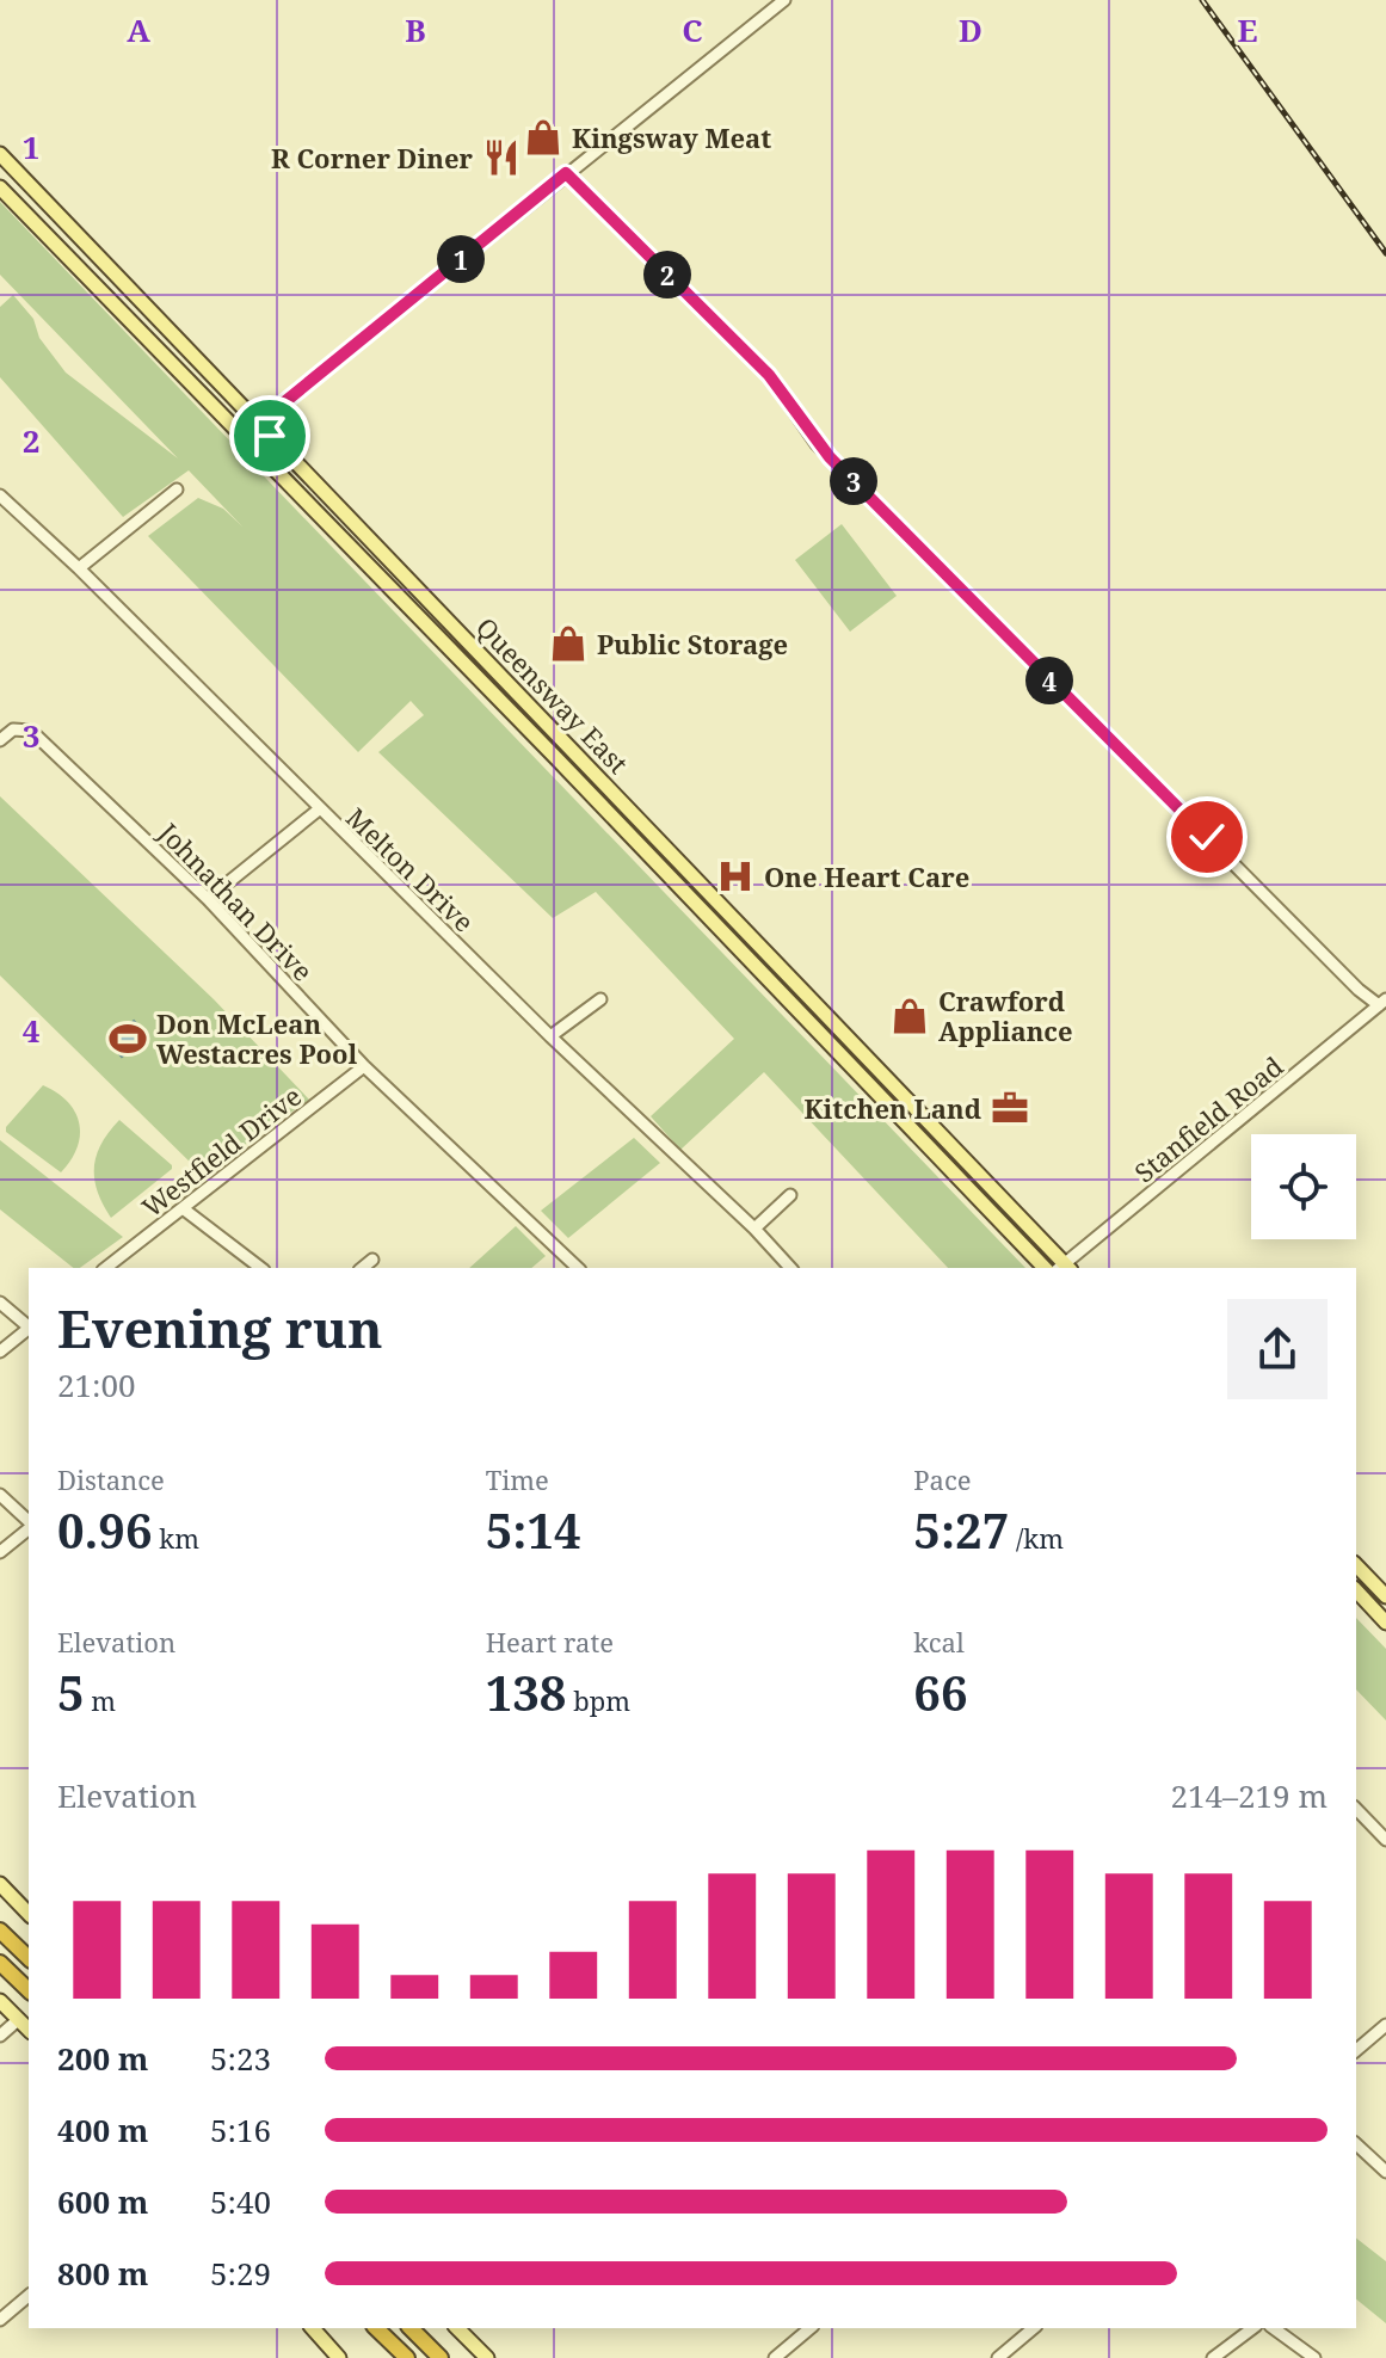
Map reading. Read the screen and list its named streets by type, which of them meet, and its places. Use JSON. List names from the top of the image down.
{
  "streets": {
    "main road": ["Queensway East"],
    "street": [
      "Melton Drive",
      "Johnathan Drive",
      "Stanfield Road",
      "Westfield Drive"
    ]
  },
  "crossings": [
    ["Queensway East", "Stanfield Road"],
    ["Johnathan Drive", "Westfield Drive"]
  ],
  "places": {
    "shop": ["Kingsway Meat", "Public Storage", "Crawford Appliance"],
    "restaurant": ["R Corner Diner"],
    "hospital": ["One Heart Care"],
    "sports": ["Don McLean Westacres Pool"],
    "office": ["Kitchen Land"]
  },
  "page": {
    "pins": [
      "1",
      "2",
      "3",
      "4"
    ],
    "heading": ["Evening run", "21:00"],
    "stats": [
      ["Distance", "0.96 km"],
      ["Time", "5:14"],
      ["Pace", "5:27 /km"],
      ["Elevation", "5 m"],
      ["Heart rate", "138 bpm"],
      ["kcal", "66"]
    ],
    "chart": ["Elevation", "214–219 m"],
    "list": [
      {
        "name": "200 m",
        "note": "5:23"
      },
      {
        "name": "400 m",
        "note": "5:16"
      },
      {
        "name": "600 m",
        "note": "5:40"
      },
      {
        "name": "800 m",
        "note": "5:29"
      }
    ]
  },
  "grid": {
    "columns": [
      "A",
      "B",
      "C",
      "D",
      "E"
    ],
    "rows": [
      "1",
      "2",
      "3",
      "4"
    ]
  }
}
